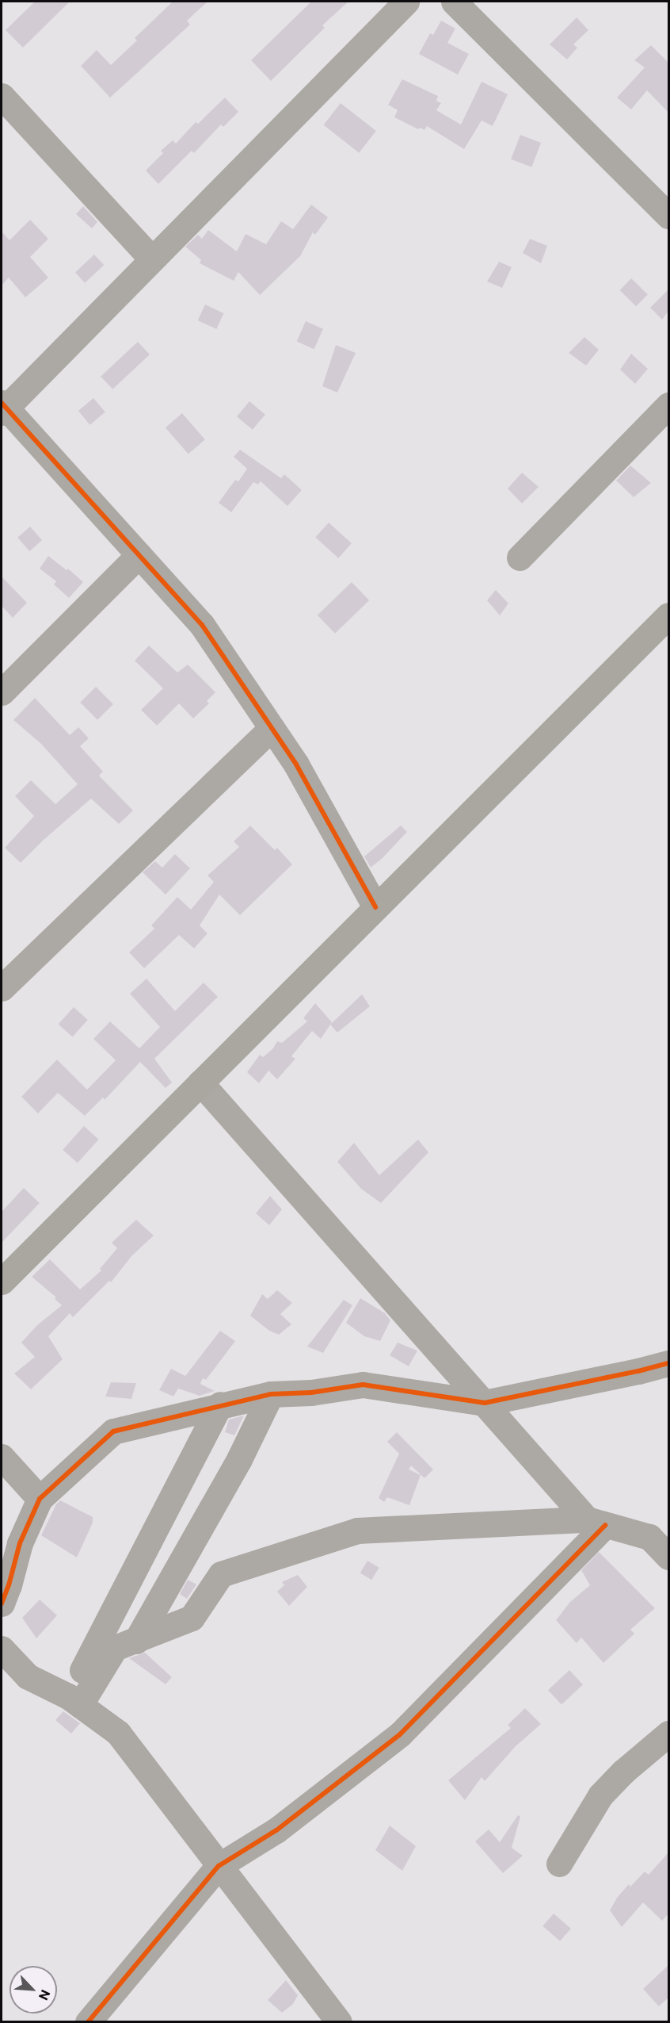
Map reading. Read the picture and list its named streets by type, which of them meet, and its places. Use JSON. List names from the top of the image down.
{
  "north": "bottom right"
}
